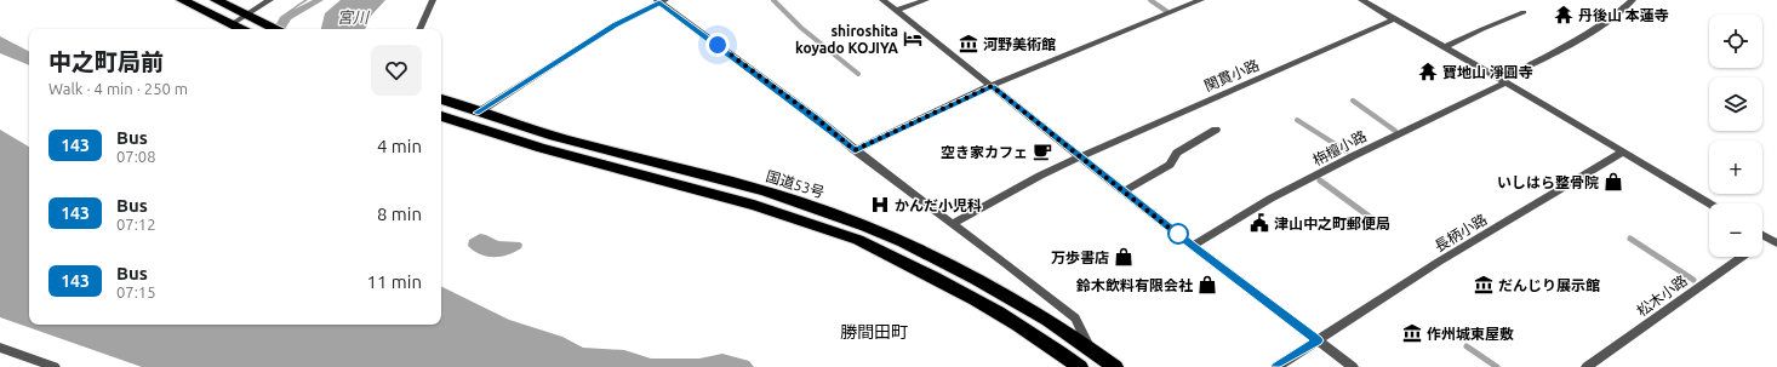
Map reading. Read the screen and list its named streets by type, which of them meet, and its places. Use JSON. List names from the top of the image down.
{
  "streets": {
    "highway": ["国道53号"],
    "street": [
      "関貫小路",
      "栴檀小路",
      "長柄小路",
      "松木小路"
    ]
  },
  "districts": ["勝間田町"],
  "water": ["宮川"],
  "places": {
    "temple": ["丹後山 本蓮寺", "寶地山 淨圓寺"],
    "hotel": ["shiroshita koyado KOJIYA"],
    "museum": ["河野美術館", "だんじり展示館", "作州城東屋敷"],
    "cafe": ["空き家カフェ"],
    "shop": ["いしはら整骨院", "万歩書店", "鈴木飲料有限会社"],
    "hospital": ["かんだ小児科"],
    "public building": ["津山中之町郵便局"]
  },
  "lines": ["bus line 143"],
  "page": {
    "map_buttons": ["+", "−"],
    "heading": ["中之町局前", "Walk · 4 min · 250 m"],
    "list": [
      {
        "mark": "143",
        "name": "Bus",
        "note": "07:08",
        "value": "4 min"
      },
      {
        "mark": "143",
        "name": "Bus",
        "note": "07:12",
        "value": "8 min"
      },
      {
        "mark": "143",
        "name": "Bus",
        "note": "07:15",
        "value": "11 min"
      }
    ]
  }
}
